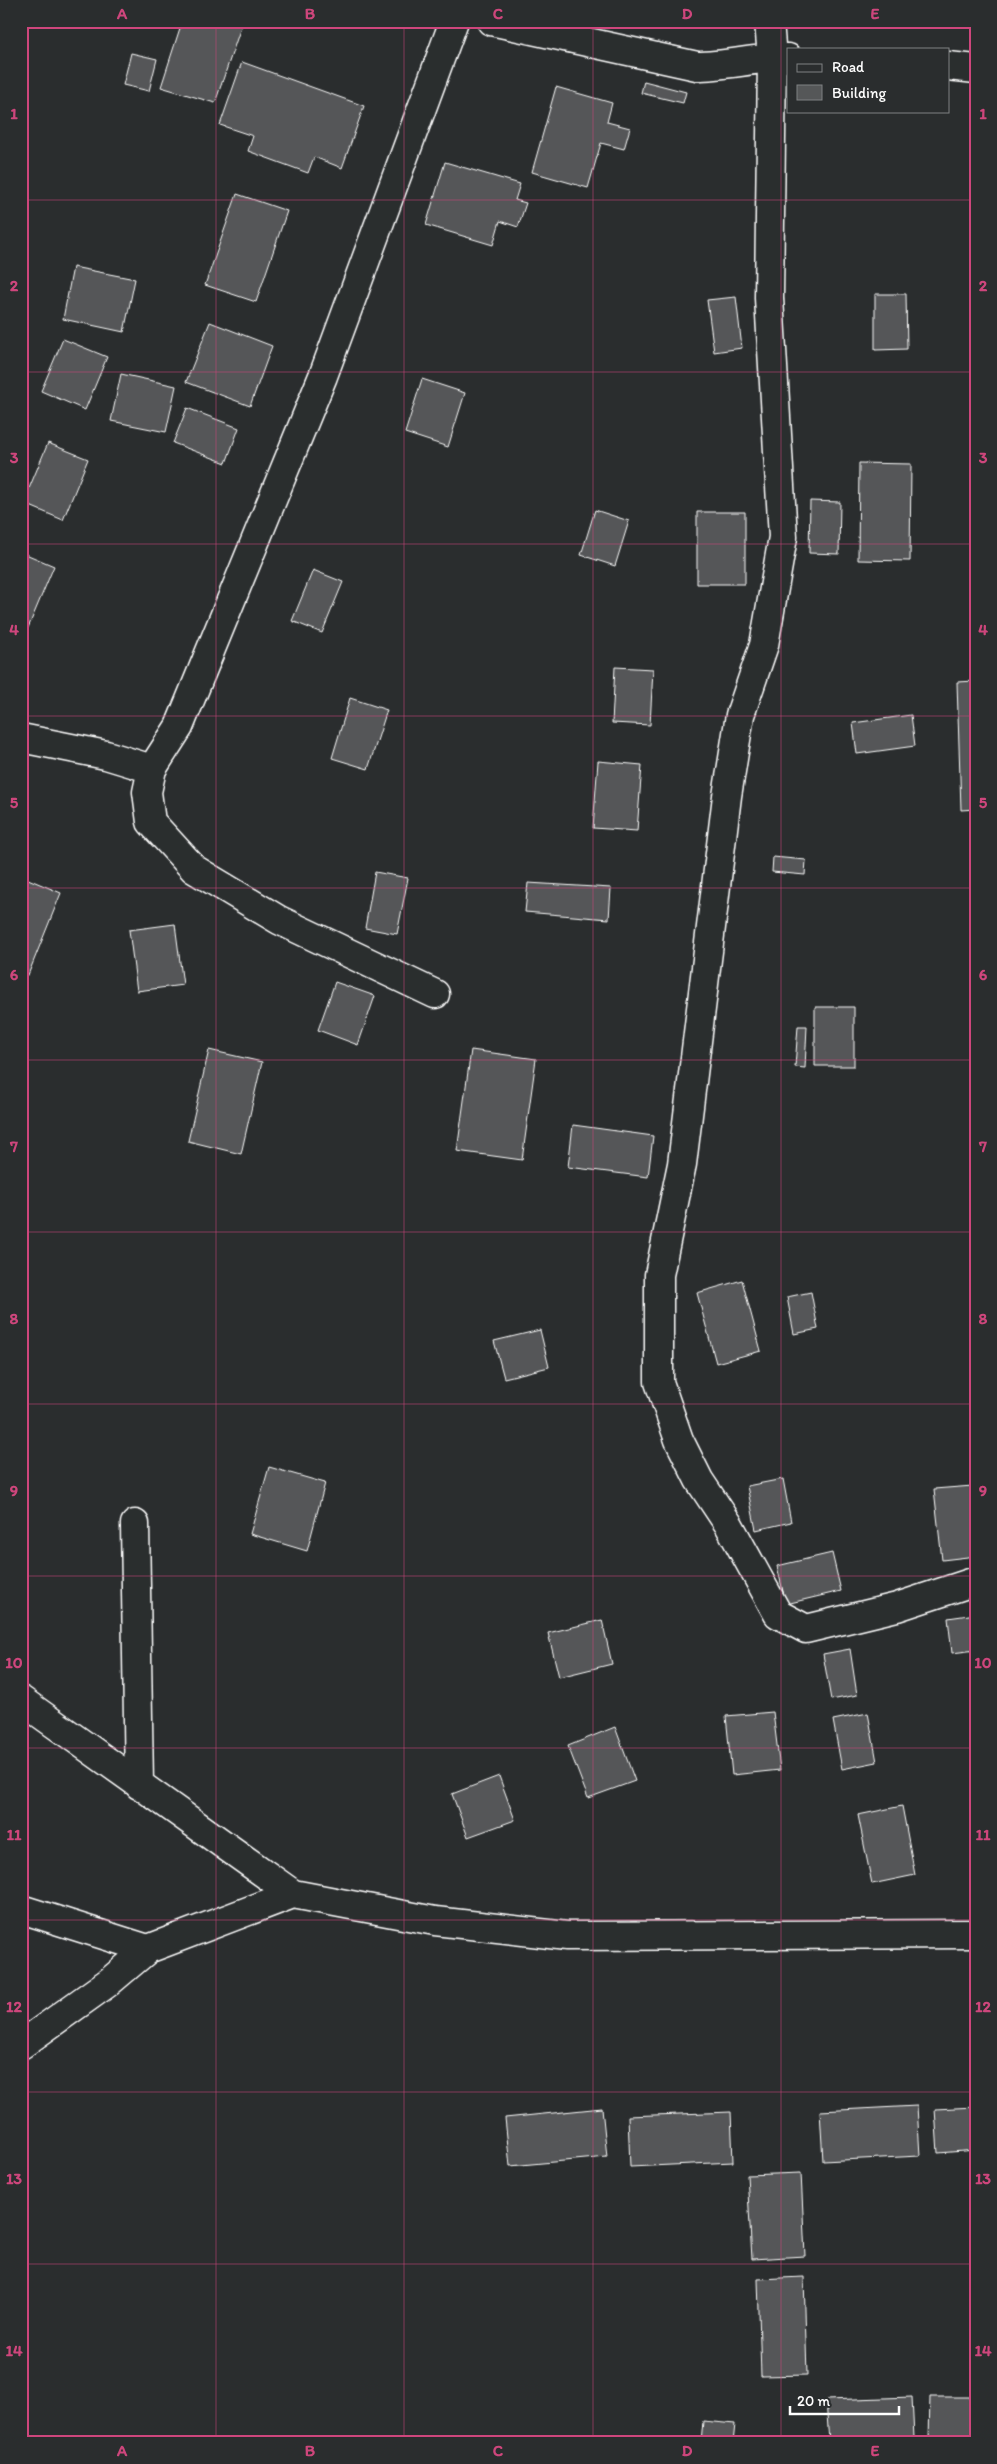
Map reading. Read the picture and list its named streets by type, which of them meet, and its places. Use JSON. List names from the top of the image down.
{
  "legend": ["Road", "Building"],
  "scale_bar": "20 m",
  "grid": {
    "columns": [
      "A",
      "B",
      "C",
      "D",
      "E"
    ],
    "rows": [
      "1",
      "2",
      "3",
      "4",
      "5",
      "6",
      "7",
      "8",
      "9",
      "10",
      "11",
      "12",
      "13",
      "14"
    ]
  }
}
